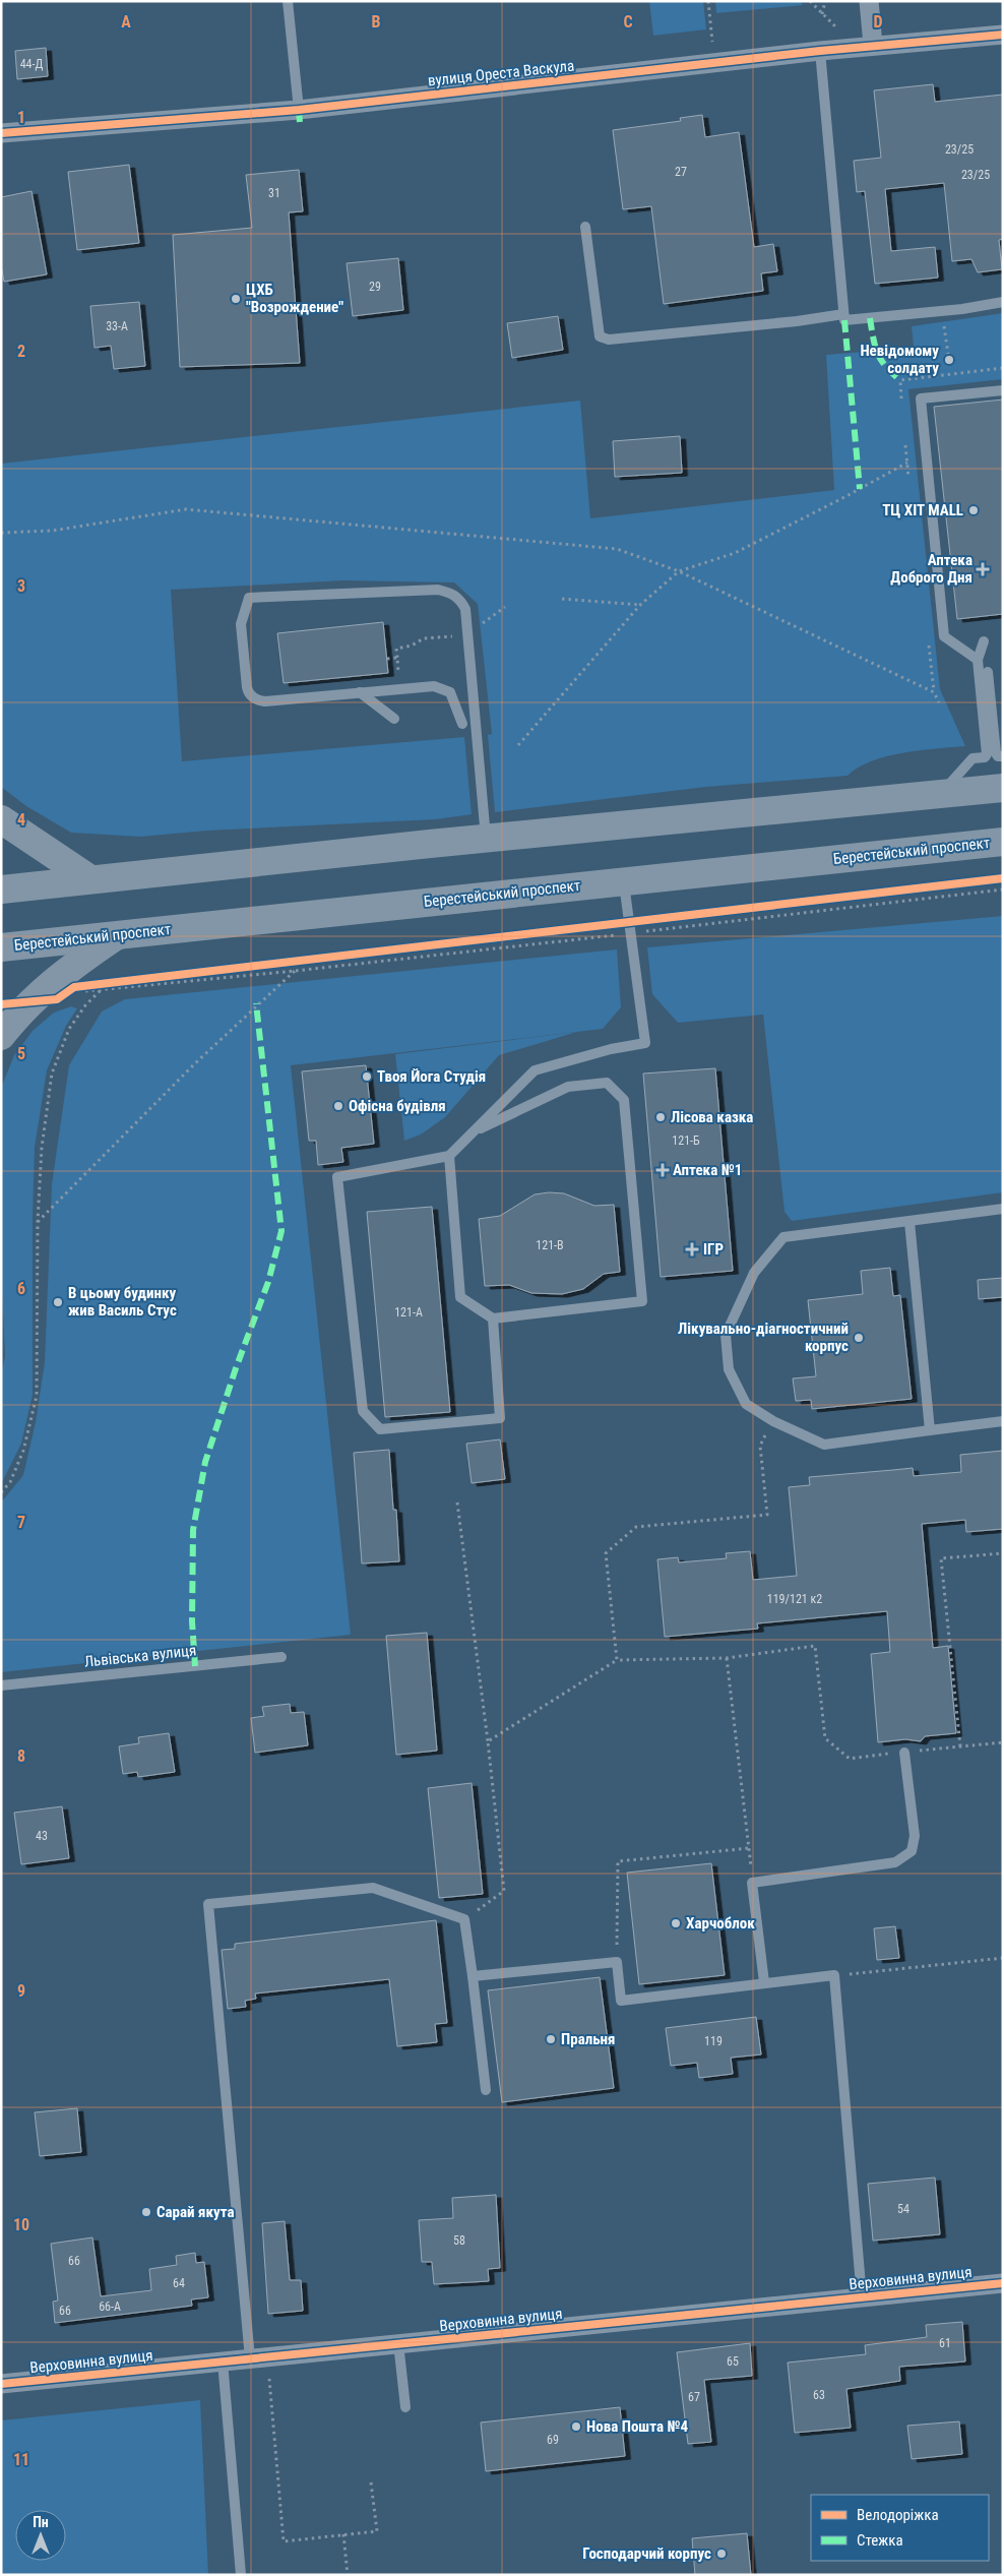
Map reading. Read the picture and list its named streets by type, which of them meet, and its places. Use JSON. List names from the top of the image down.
{
  "streets": {
    "main road": ["Берестейський проспект"],
    "street": ["вулиця Ореста Васкула", "Верховинна вулиця"],
    "lane": ["Львівська вулиця"]
  },
  "places": {
    "other": [
      "ЦХБ \"Возрождение\"",
      "Невідомому солдату",
      "ТЦ ХІТ MALL",
      "Твоя Йога Студiя",
      "Офісна будівля",
      "Лісова казка",
      "В цьому будинку жив Василь Стус",
      "Лікувально-діагностичний корпус",
      "Харчоблок",
      "Пральня",
      "Сарай якута",
      "Нова Пошта №4",
      "Господарчий корпус"
    ],
    "health": ["Аптека Доброго Дня", "Аптека №1", "ІГР"]
  },
  "house_numbers": [
    "44-Д",
    "23/25",
    "27",
    "23/25",
    "31",
    "29",
    "33-А",
    "121-Б",
    "121-В",
    "121-А",
    "119/121 к2",
    "43",
    "119",
    "54",
    "58",
    "66",
    "64",
    "66-А",
    "66",
    "61",
    "65",
    "63",
    "67",
    "69"
  ],
  "legend": ["Велодоріжка", "Стежка"],
  "north": "top",
  "grid": {
    "columns": [
      "A",
      "B",
      "C",
      "D"
    ],
    "rows": [
      "1",
      "2",
      "3",
      "4",
      "5",
      "6",
      "7",
      "8",
      "9",
      "10",
      "11"
    ]
  }
}
